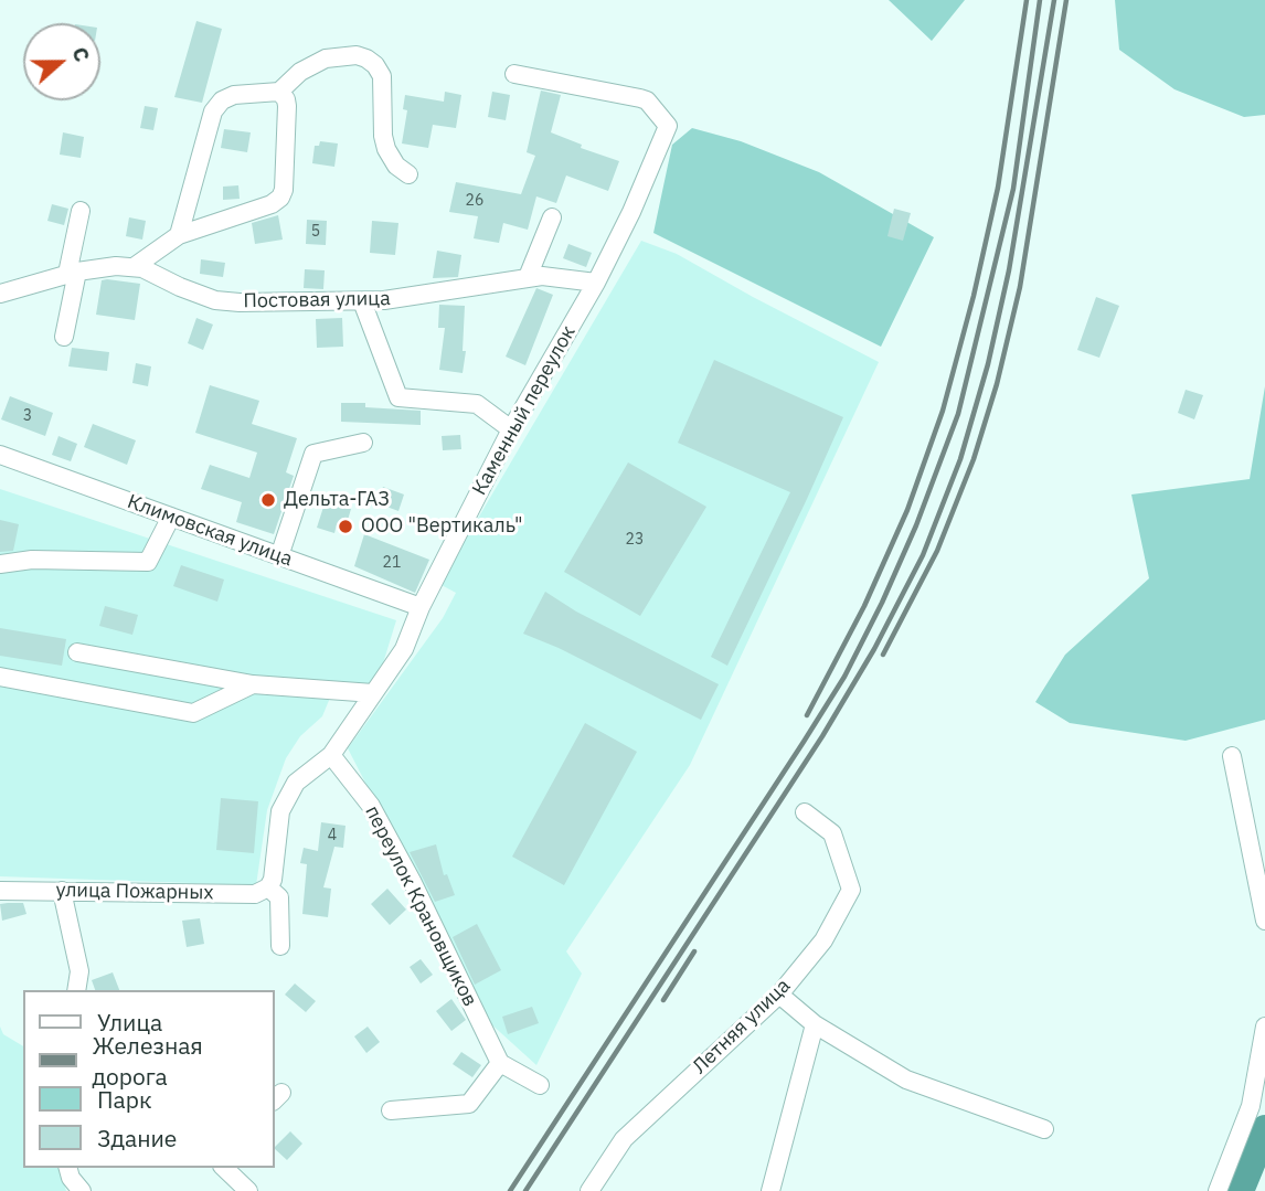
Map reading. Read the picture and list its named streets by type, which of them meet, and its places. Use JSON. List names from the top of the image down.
{
  "streets": {
    "street": [
      "Постовая улица",
      "Каменный переулок",
      "Климовская улица",
      "улица Пожарных",
      "переулок Крановщиков",
      "Летняя улица"
    ]
  },
  "crossings": [
    ["Постовая улица", "Каменный переулок"],
    ["Каменный переулок", "Климовская улица"],
    ["Каменный переулок", "улица Пожарных"],
    ["Каменный переулок", "переулок Крановщиков"]
  ],
  "places": ["Дельта-ГАЗ", "ООО \"Вертикаль\""],
  "house_numbers": [
    "26",
    "5",
    "3",
    "23",
    "21",
    "4"
  ],
  "legend": [
    "Улица",
    "Железная дорога",
    "Парк",
    "Здание"
  ],
  "north": "right"
}
